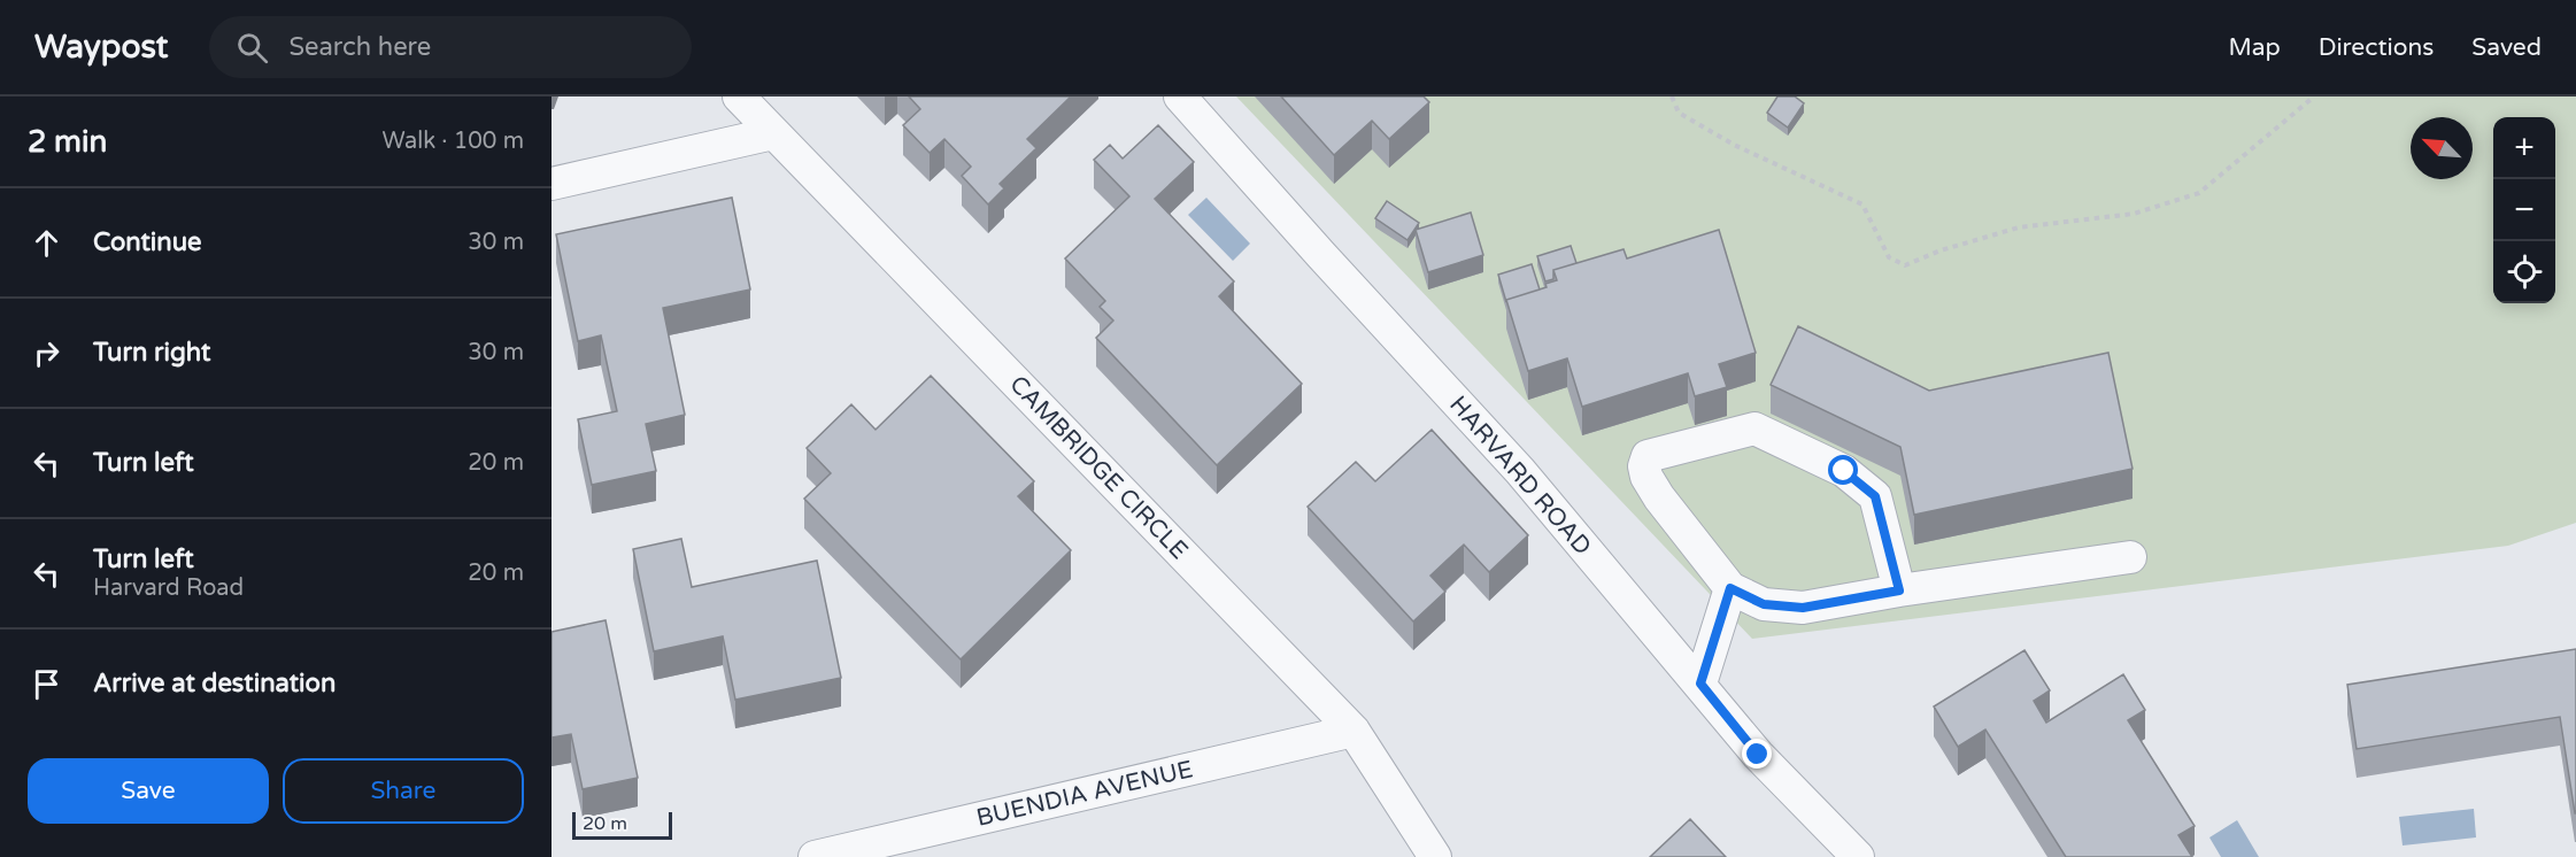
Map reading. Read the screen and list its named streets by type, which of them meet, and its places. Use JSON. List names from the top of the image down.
{
  "streets": {
    "street": ["CAMBRIDGE CIRCLE", "HARVARD ROAD", "BUENDIA AVENUE"]
  },
  "crossings": [
    ["CAMBRIDGE CIRCLE", "BUENDIA AVENUE"]
  ],
  "scale_bar": "20 m",
  "north": "top left",
  "page": {
    "header": "Waypost",
    "search": "Search here",
    "nav": ["Map", "Directions", "Saved"],
    "heading": ["2 min", "Walk · 100 m"],
    "map_buttons": ["+", "−"],
    "list": [
      ["Continue", "30 m"],
      ["Turn right", "30 m"],
      ["Turn left", "20 m"],
      ["Turn left", "Harvard Road", "20 m"],
      "Arrive at destination"
    ],
    "buttons": ["Save", "Share"],
    "scale": "20 m"
  }
}
